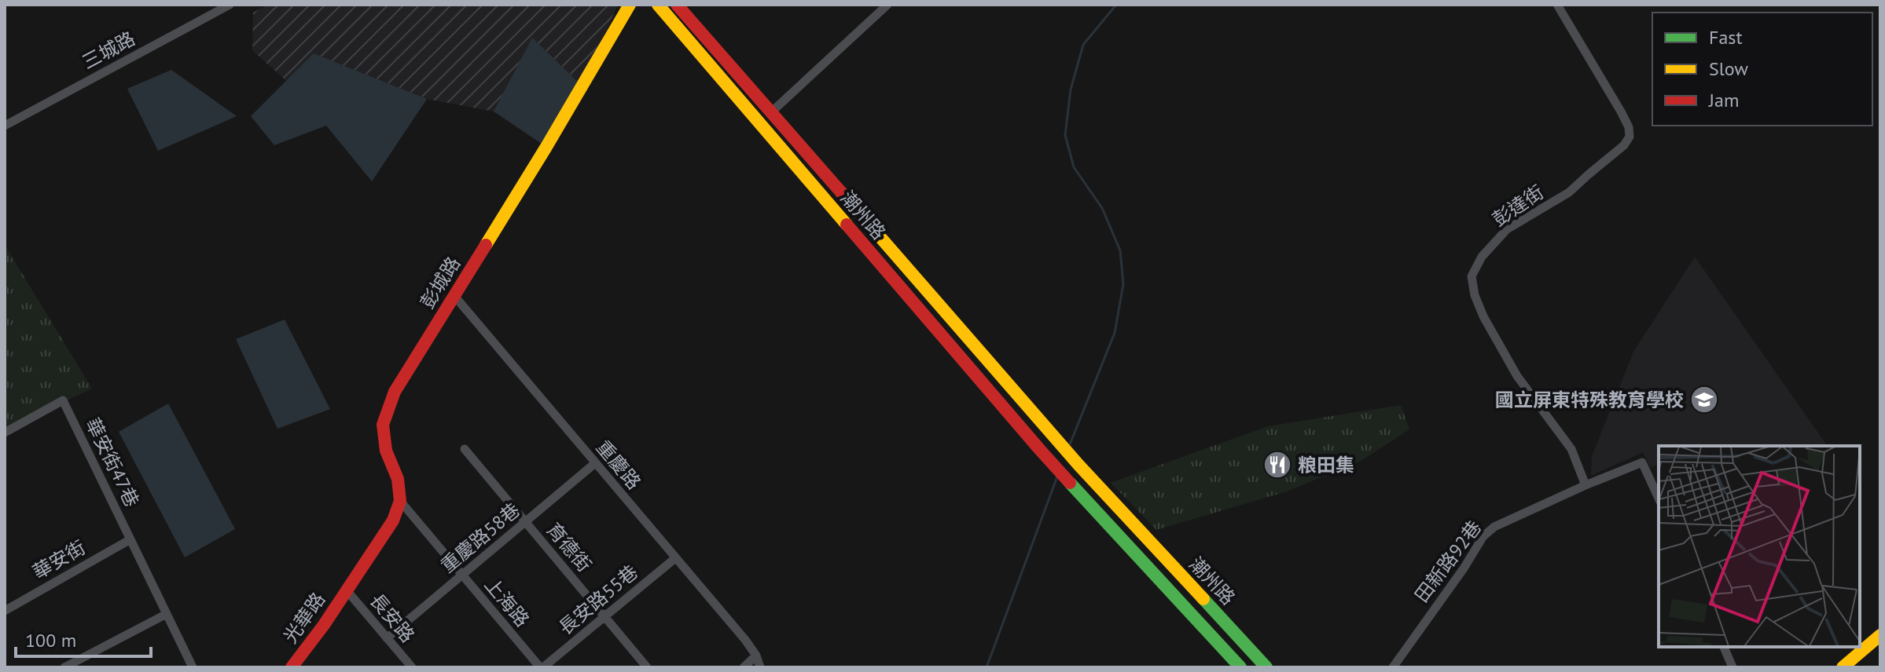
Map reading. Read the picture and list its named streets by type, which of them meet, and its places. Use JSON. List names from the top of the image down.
{
  "streets": {
    "main road": ["潮州路", "彭城路", "光華路"],
    "street": [
      "三城路",
      "彭達街",
      "華安街47巷",
      "重慶路",
      "重慶路58巷",
      "育德街",
      "華安街",
      "田新路92巷",
      "長安路55巷",
      "上海路",
      "長安路"
    ]
  },
  "crossings": [
    ["彭達街", "田新路92巷"],
    ["彭城路", "重慶路"],
    ["彭城路", "上海路"],
    ["華安街47巷", "華安街"],
    ["重慶路", "重慶路58巷"],
    ["重慶路", "長安路55巷"],
    ["重慶路58巷", "育德街"],
    ["重慶路58巷", "上海路"],
    ["重慶路58巷", "長安路"],
    ["育德街", "長安路55巷"],
    ["長安路55巷", "上海路"],
    ["光華路", "長安路"]
  ],
  "places": {
    "school or university": ["國立屏東特殊教育學校"],
    "restaurant": ["粮田集"]
  },
  "legend": ["Fast", "Slow", "Jam"],
  "scale_bar": "100 m"
}
